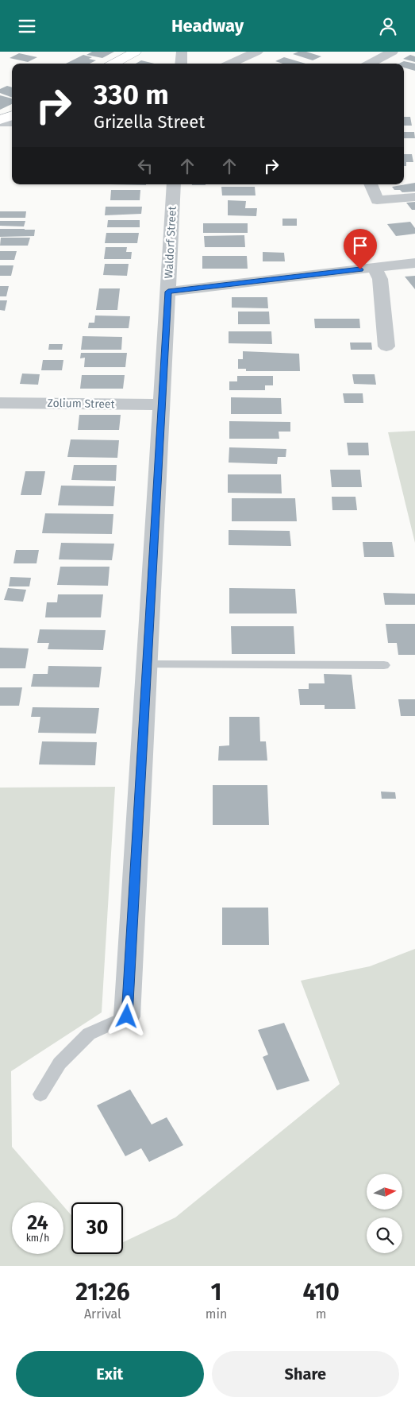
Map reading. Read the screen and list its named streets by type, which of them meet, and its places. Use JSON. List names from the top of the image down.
{
  "streets": {
    "street": ["Waldorf Street", "Zolium Street"]
  },
  "crossings": [
    ["Waldorf Street", "Zolium Street"]
  ],
  "north": "right",
  "page": {
    "header": "Headway",
    "turn": ["330 m", "Grizella Street"],
    "speed": "24 km/h",
    "limit": "30",
    "eta": [
      "21:26",
      "Arrival",
      "1",
      "min",
      "410",
      "m"
    ],
    "buttons": ["Exit", "Share"]
  }
}
